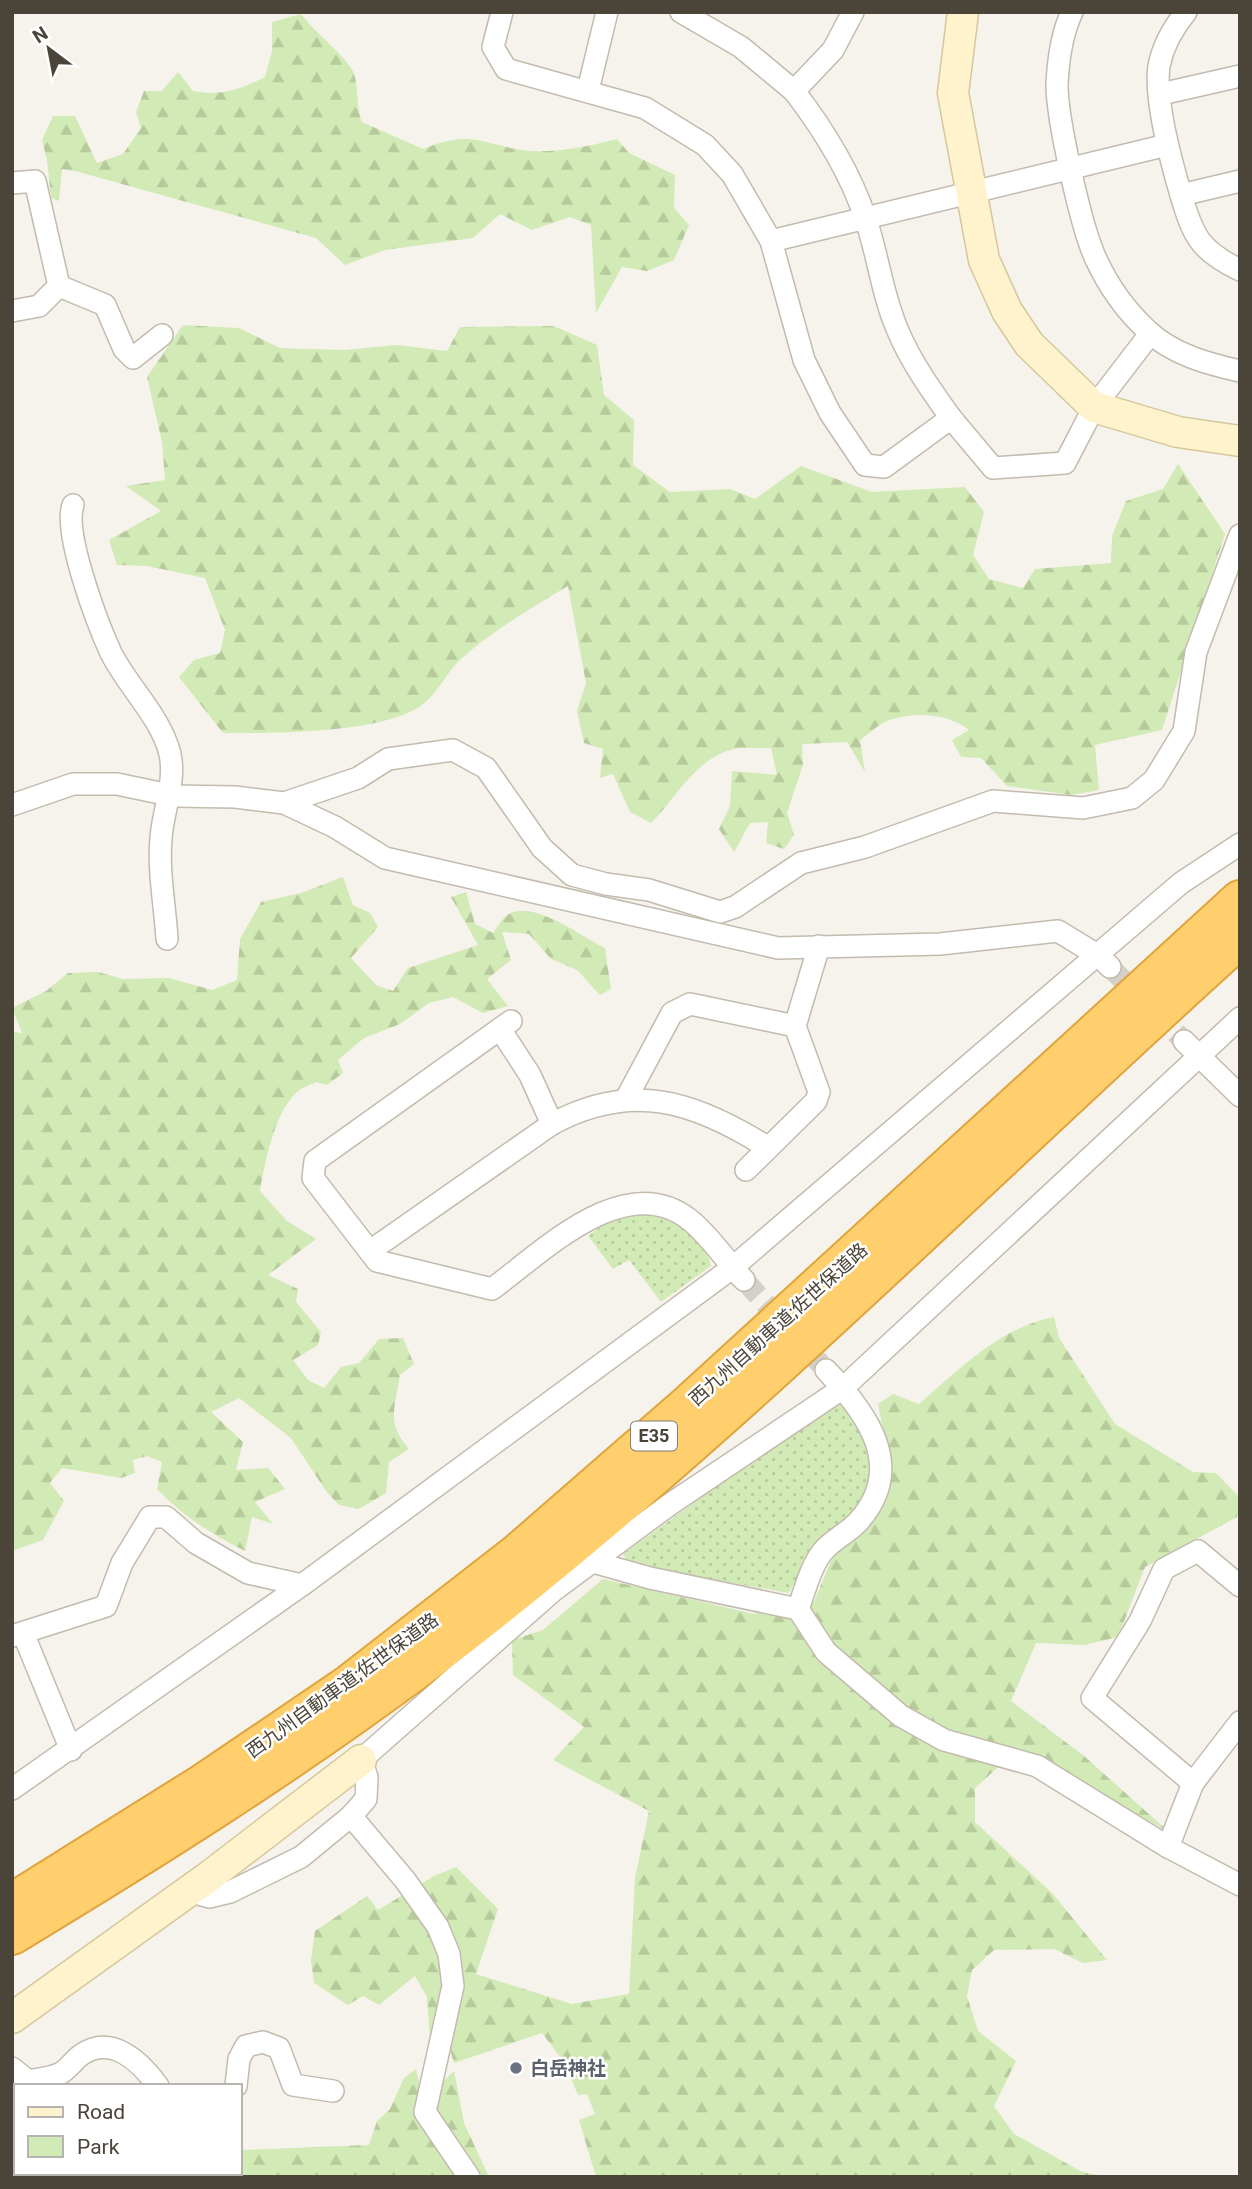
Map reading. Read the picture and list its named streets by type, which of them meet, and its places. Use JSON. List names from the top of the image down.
{
  "streets": {
    "highway": ["西九州自動車道;佐世保道路", "E35"]
  },
  "places": ["白岳神社"],
  "legend": ["Road", "Park"],
  "north": "top left"
}
